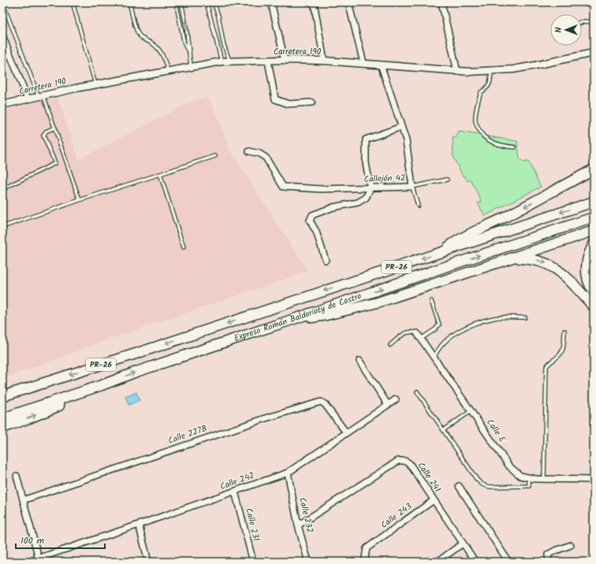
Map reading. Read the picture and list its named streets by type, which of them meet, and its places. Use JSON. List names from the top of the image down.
{
  "streets": {
    "highway": ["PR-26", "Expreso Román Baldorioty de Castro"],
    "street": [
      "Carretera 190",
      "Callejón 42",
      "Calle E",
      "Calle 227B",
      "Calle 241",
      "Calle 242",
      "Calle 232",
      "Calle 243",
      "Calle 231"
    ]
  },
  "crossings": [
    ["Carretera 190", "Callejón 42"],
    ["Calle 227B", "Calle 242"],
    ["Calle 241", "Calle 232"],
    ["Calle 241", "Calle 243"],
    ["Calle 242", "Calle 232"],
    ["Calle 242", "Calle 231"]
  ],
  "scale_bar": "100 m",
  "north": "left"
}
